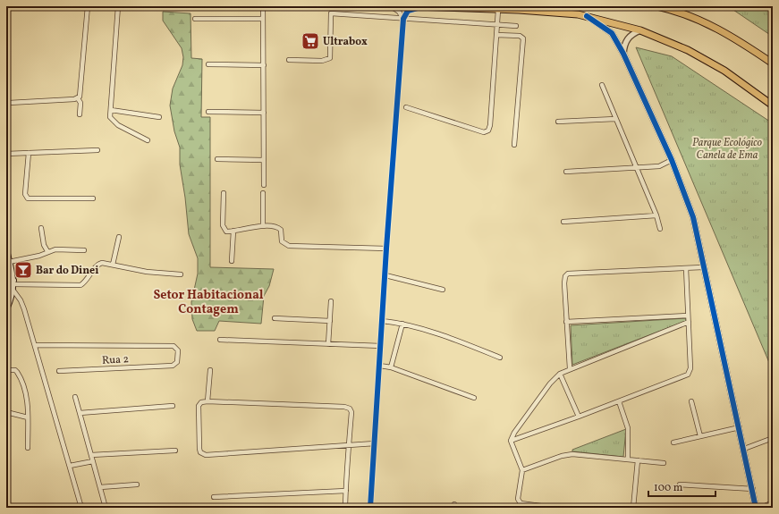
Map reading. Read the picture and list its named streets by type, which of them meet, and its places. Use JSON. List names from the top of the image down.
{
  "streets": {
    "street": ["Rua 2"]
  },
  "districts": ["Setor Habitacional Contagem"],
  "parks": ["Parque Ecológico Canela de Ema"],
  "places": {
    "supermarket": ["Ultrabox"],
    "bar": ["Bar do Dinei"]
  },
  "scale_bar": "100 m"
}
